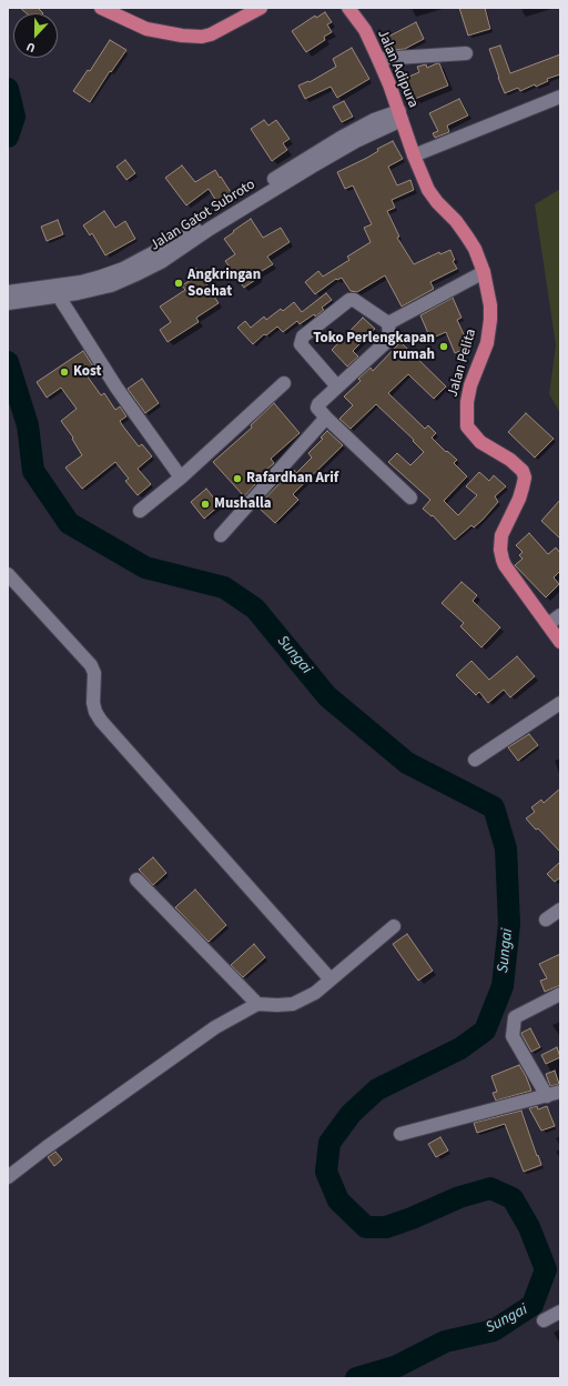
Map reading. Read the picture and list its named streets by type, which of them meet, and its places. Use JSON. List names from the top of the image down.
{
  "streets": {
    "highway": ["Jalan Adipura", "Jalan Pelita"],
    "street": ["Jalan Gatot Subroto"]
  },
  "crossings": [
    ["Jalan Adipura", "Jalan Gatot Subroto"],
    ["Jalan Adipura", "Jalan Pelita"],
    ["Jalan Gatot Subroto", "Jalan Pelita"]
  ],
  "water": ["Sungai"],
  "places": [
    "Angkringan Soehat",
    "Toko Perlengkapan rumah",
    "Kost",
    "Rafardhan Arif",
    "Mushalla"
  ],
  "north": "bottom"
}
